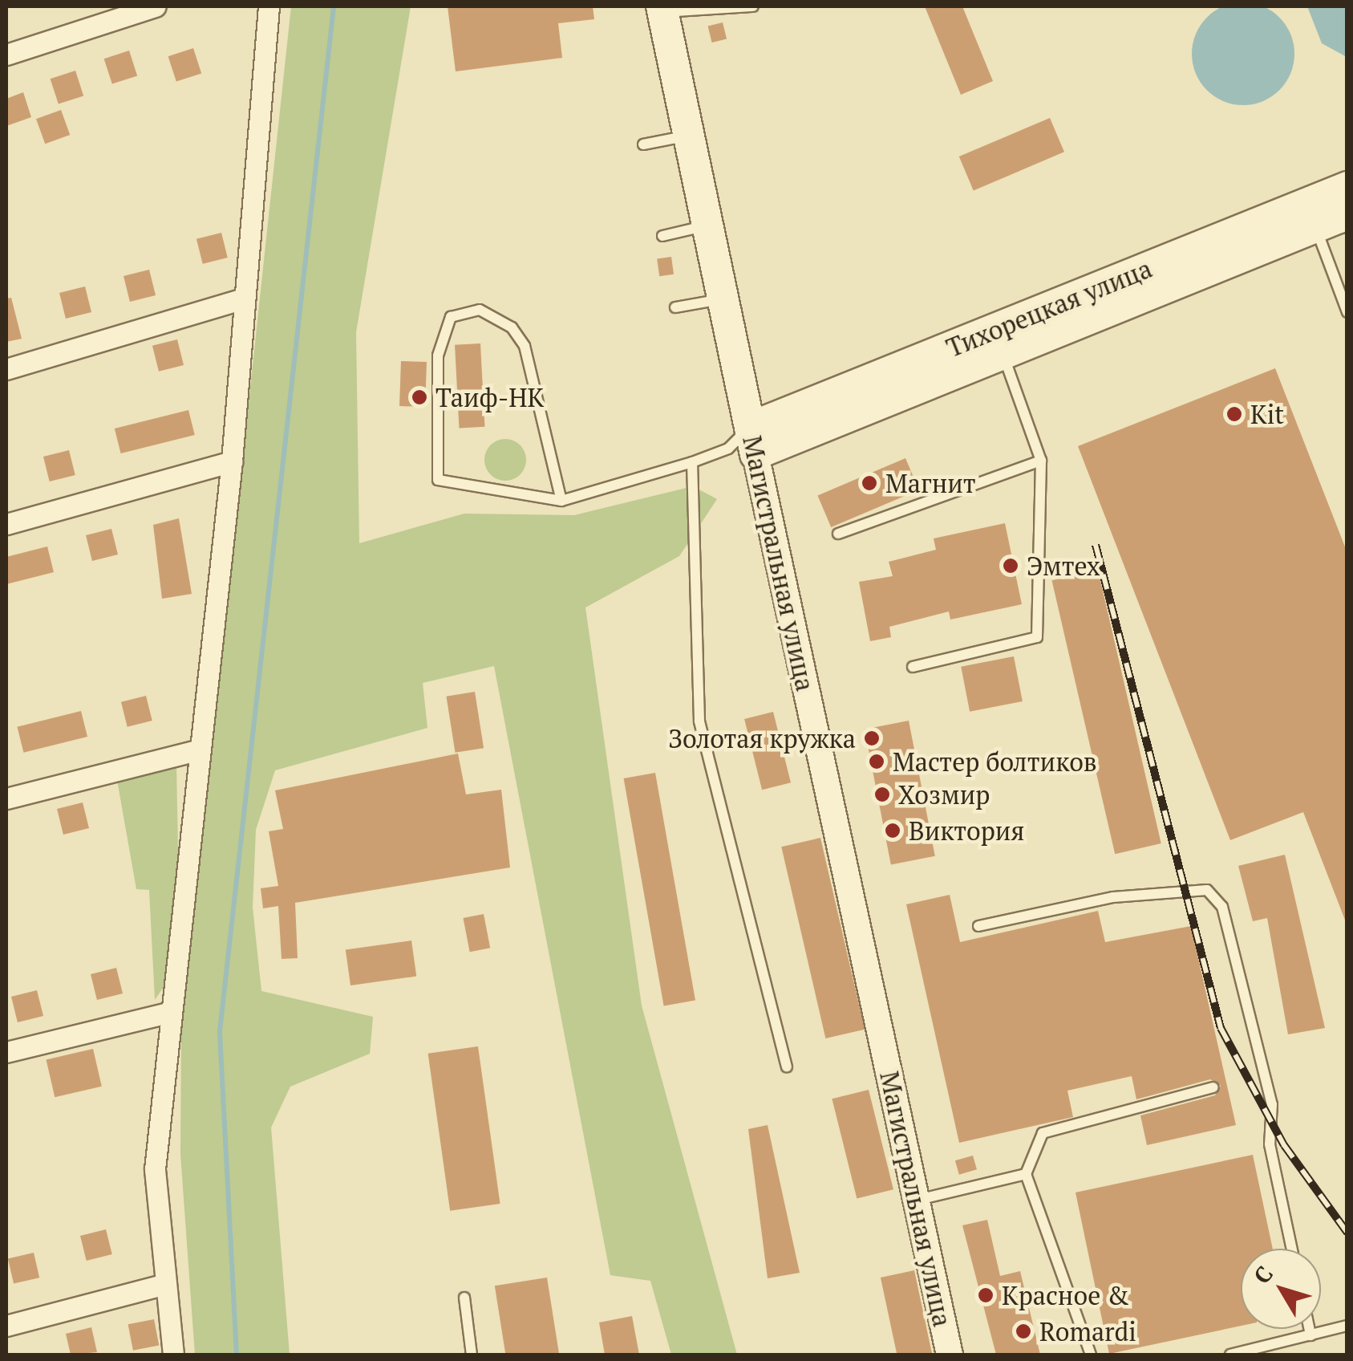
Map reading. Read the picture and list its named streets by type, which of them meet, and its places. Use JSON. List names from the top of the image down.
{
  "streets": {
    "main road": ["Тихорецкая улица", "Магистральная улица"]
  },
  "crossings": [
    ["Тихорецкая улица", "Магистральная улица"]
  ],
  "places": [
    "Таиф-НК",
    "Kit",
    "Магнит",
    "Эмтех",
    "Золотая кружка",
    "Мастер болтиков",
    "Хозмир",
    "Виктория",
    "Красное &",
    "Romardi"
  ],
  "north": "top left"
}
